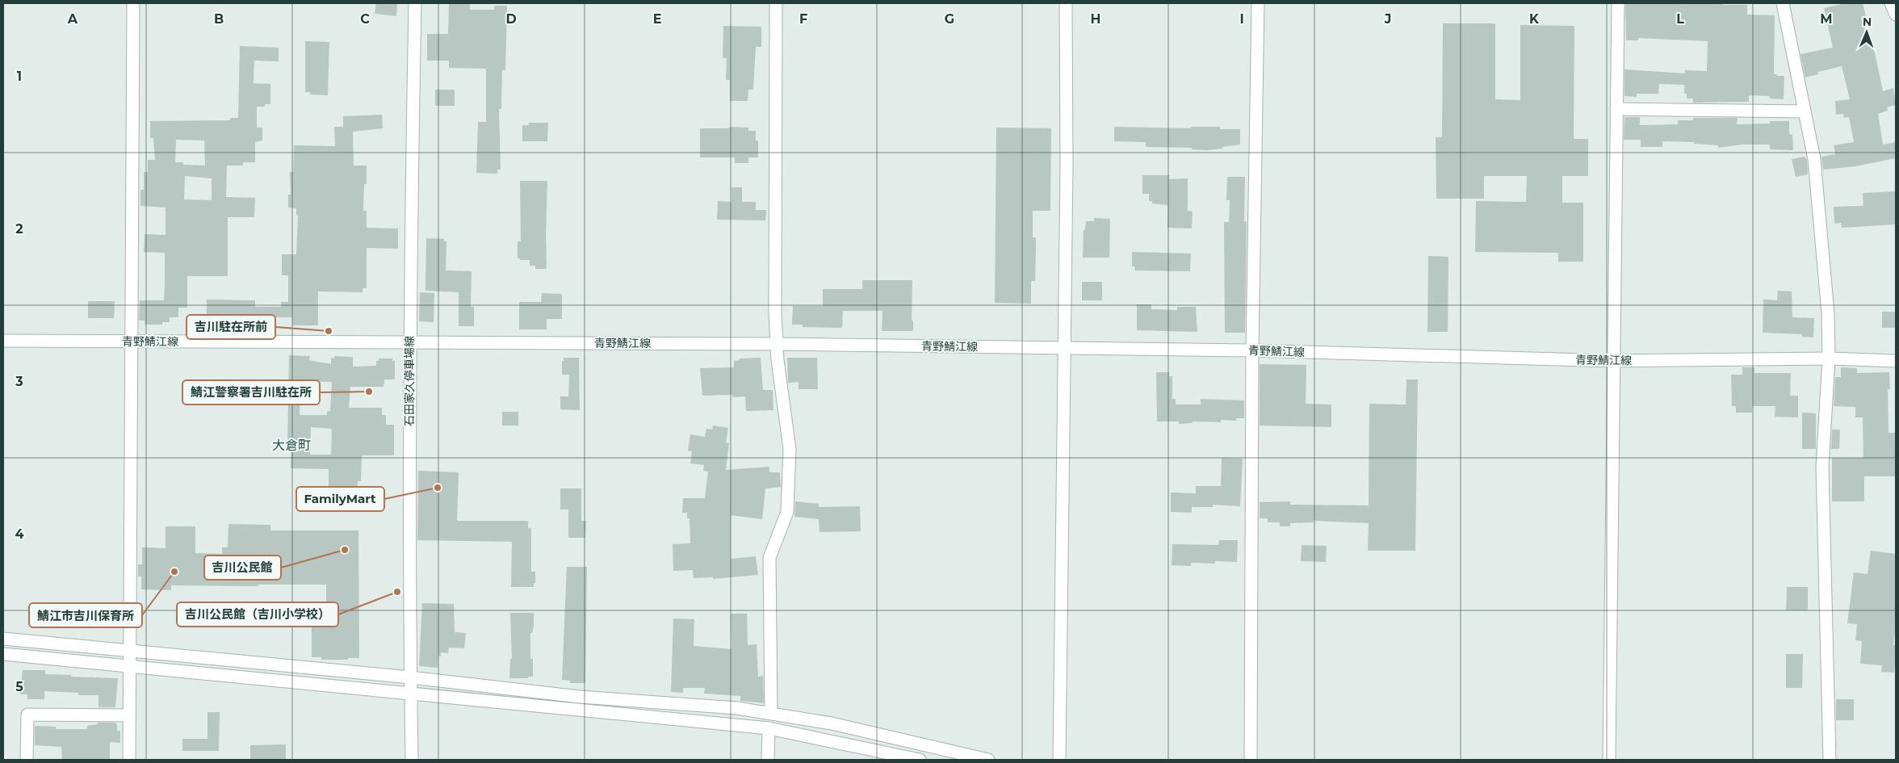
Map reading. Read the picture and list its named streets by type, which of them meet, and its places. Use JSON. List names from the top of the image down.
{
  "streets": {
    "street": ["青野鯖江線", "石田家久停車場線"]
  },
  "crossings": [
    ["青野鯖江線", "石田家久停車場線"]
  ],
  "districts": ["大倉町"],
  "places": [
    "吉川駐在所前",
    "鯖江警察署吉川駐在所",
    "FamilyMart",
    "吉川公民館",
    "鯖江市吉川保育所",
    "吉川公民館（吉川小学校）"
  ],
  "north": "top",
  "grid": {
    "columns": [
      "A",
      "B",
      "C",
      "D",
      "E",
      "F",
      "G",
      "H",
      "I",
      "J",
      "K",
      "L",
      "M"
    ],
    "rows": [
      "1",
      "2",
      "3",
      "4",
      "5"
    ]
  }
}
